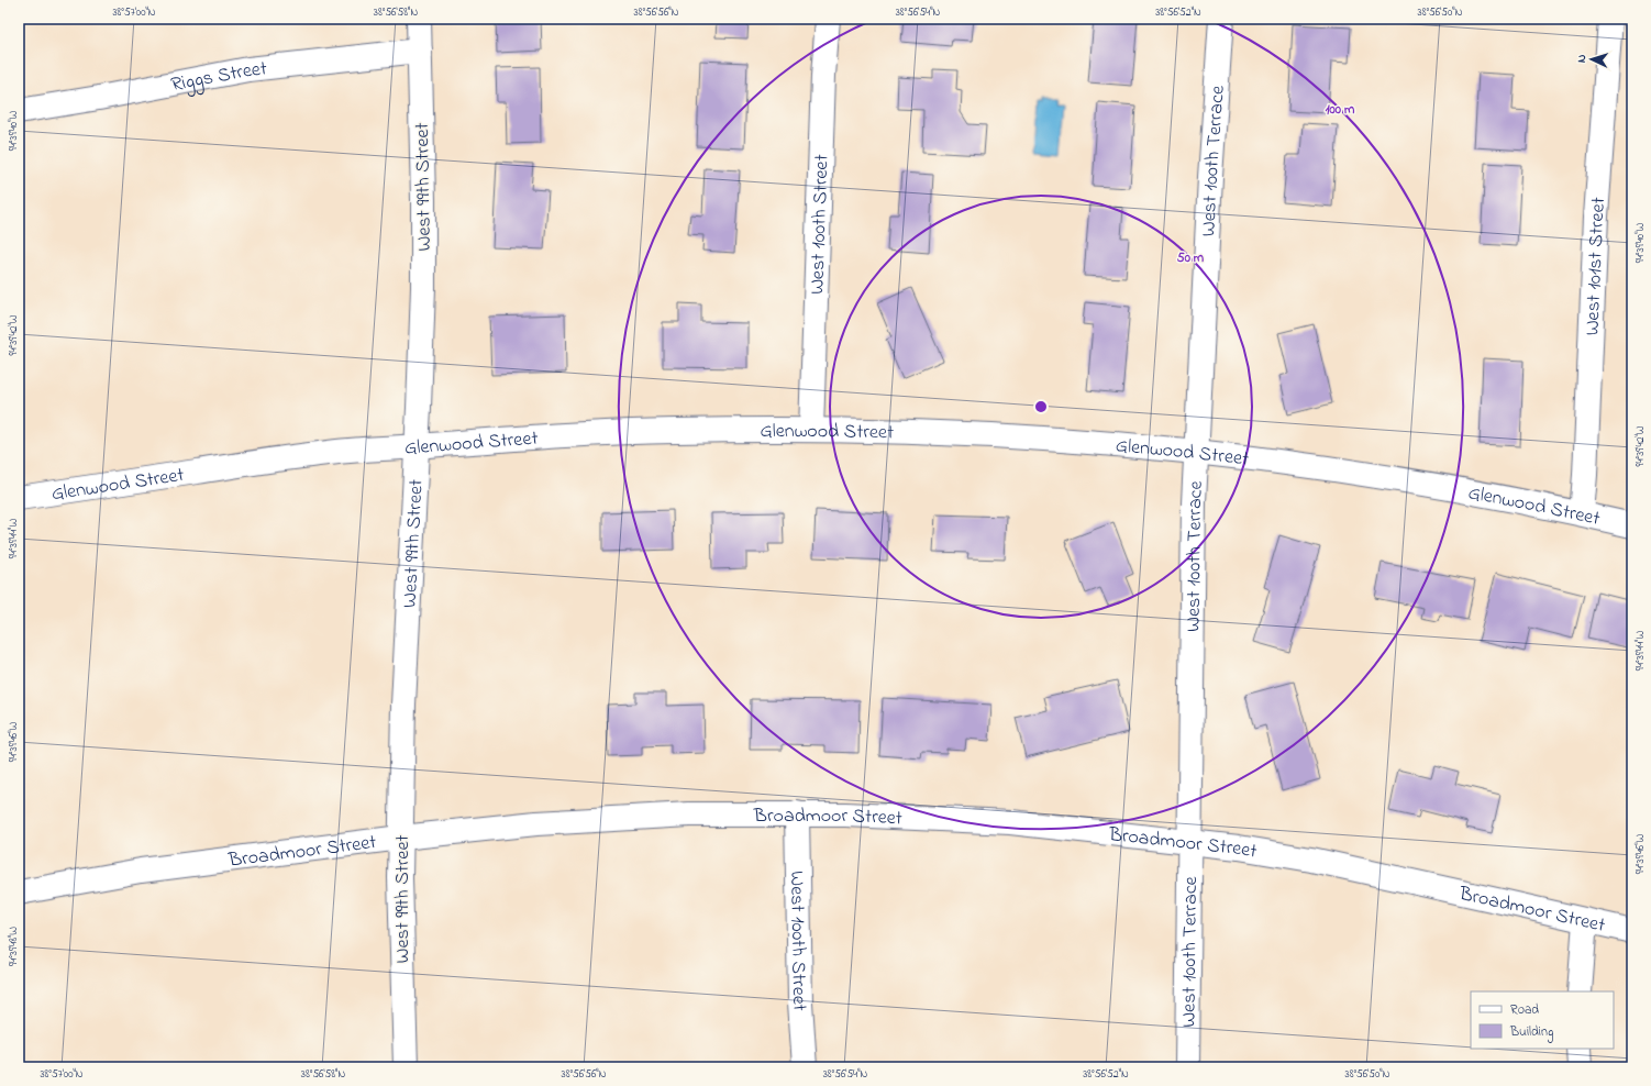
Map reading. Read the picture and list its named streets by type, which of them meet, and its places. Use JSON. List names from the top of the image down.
{
  "streets": {
    "street": [
      "Riggs Street",
      "West 100th Terrace",
      "West 99th Street",
      "West 100th Street",
      "West 101st Street",
      "Glenwood Street",
      "Broadmoor Street"
    ]
  },
  "crossings": [
    ["Riggs Street", "West 99th Street"],
    ["West 100th Terrace", "Glenwood Street"],
    ["West 100th Terrace", "Broadmoor Street"],
    ["West 99th Street", "Glenwood Street"],
    ["West 99th Street", "Broadmoor Street"],
    ["West 100th Street", "Glenwood Street"],
    ["West 100th Street", "Broadmoor Street"],
    ["West 101st Street", "Glenwood Street"]
  ],
  "legend": ["Road", "Building"],
  "north": "left",
  "coordinates": [
    "38°57'00\"N",
    "38°56'58\"N",
    "38°56'56\"N",
    "38°56'54\"N",
    "38°56'52\"N",
    "38°56'50\"N",
    "94°39'40\"W",
    "94°39'42\"W",
    "94°39'44\"W",
    "94°39'46\"W",
    "94°39'48\"W"
  ],
  "rings": ["100 m", "50 m"]
}
